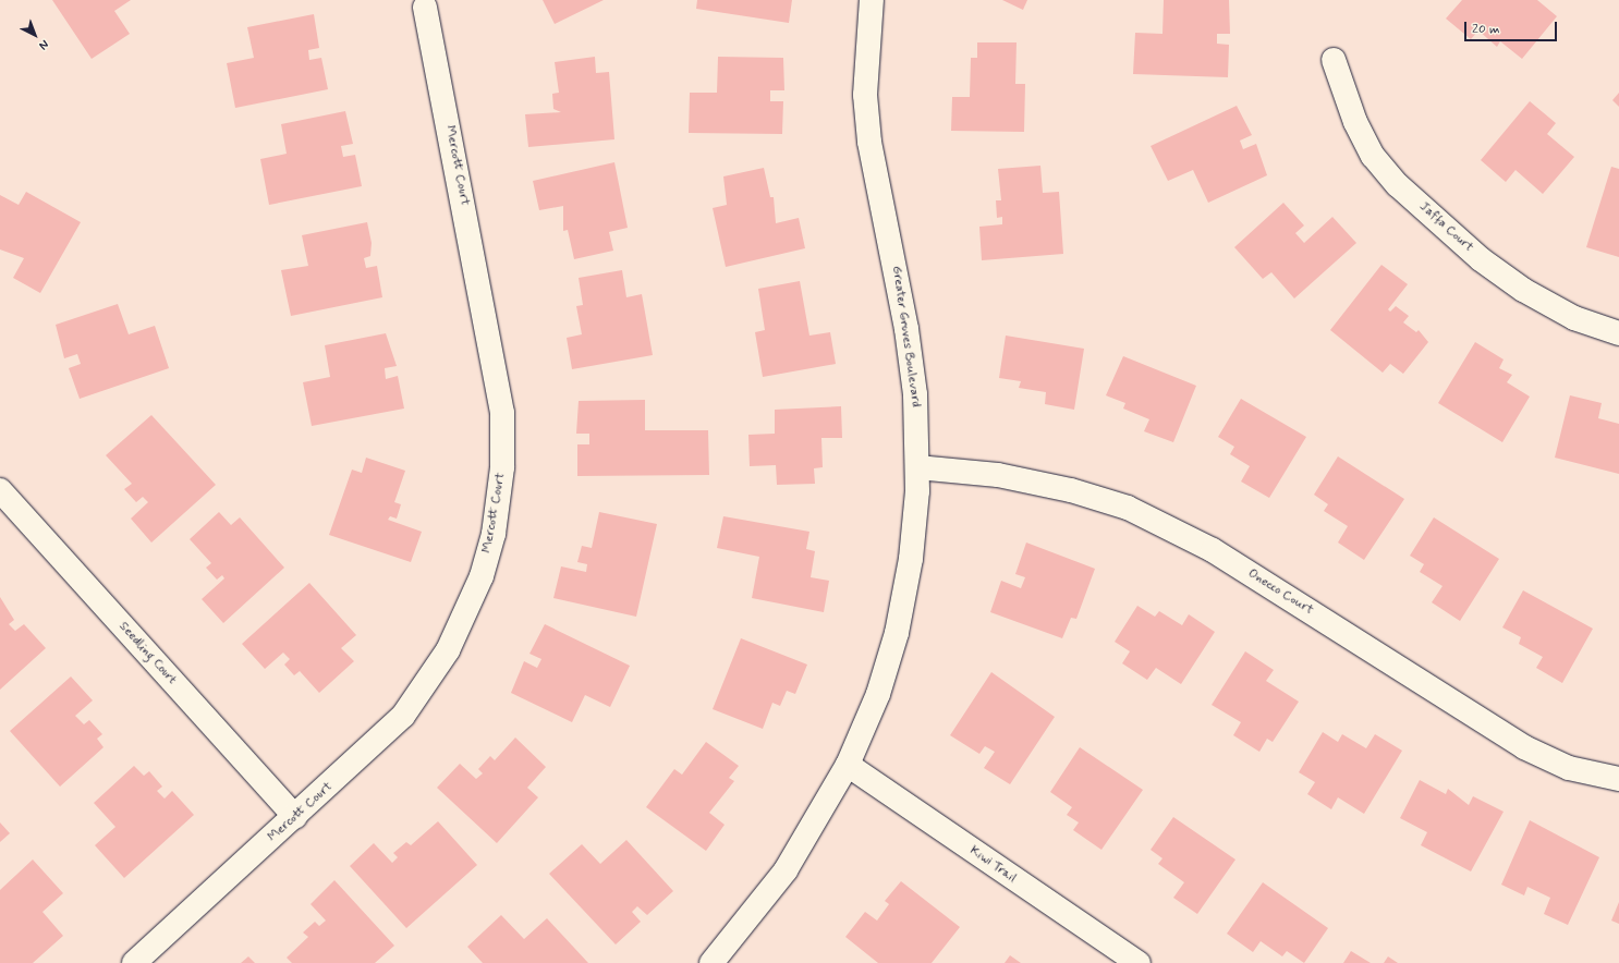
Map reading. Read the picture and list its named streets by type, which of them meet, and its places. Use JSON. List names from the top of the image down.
{
  "streets": {
    "street": [
      "Mercott Court",
      "Jaffa Court",
      "Greater Groves Boulevard",
      "Onecco Court",
      "Seedling Court",
      "Kiwi Trail"
    ]
  },
  "crossings": [
    ["Mercott Court", "Seedling Court"],
    ["Greater Groves Boulevard", "Onecco Court"],
    ["Greater Groves Boulevard", "Kiwi Trail"]
  ],
  "scale_bar": "20 m",
  "north": "bottom right"
}
